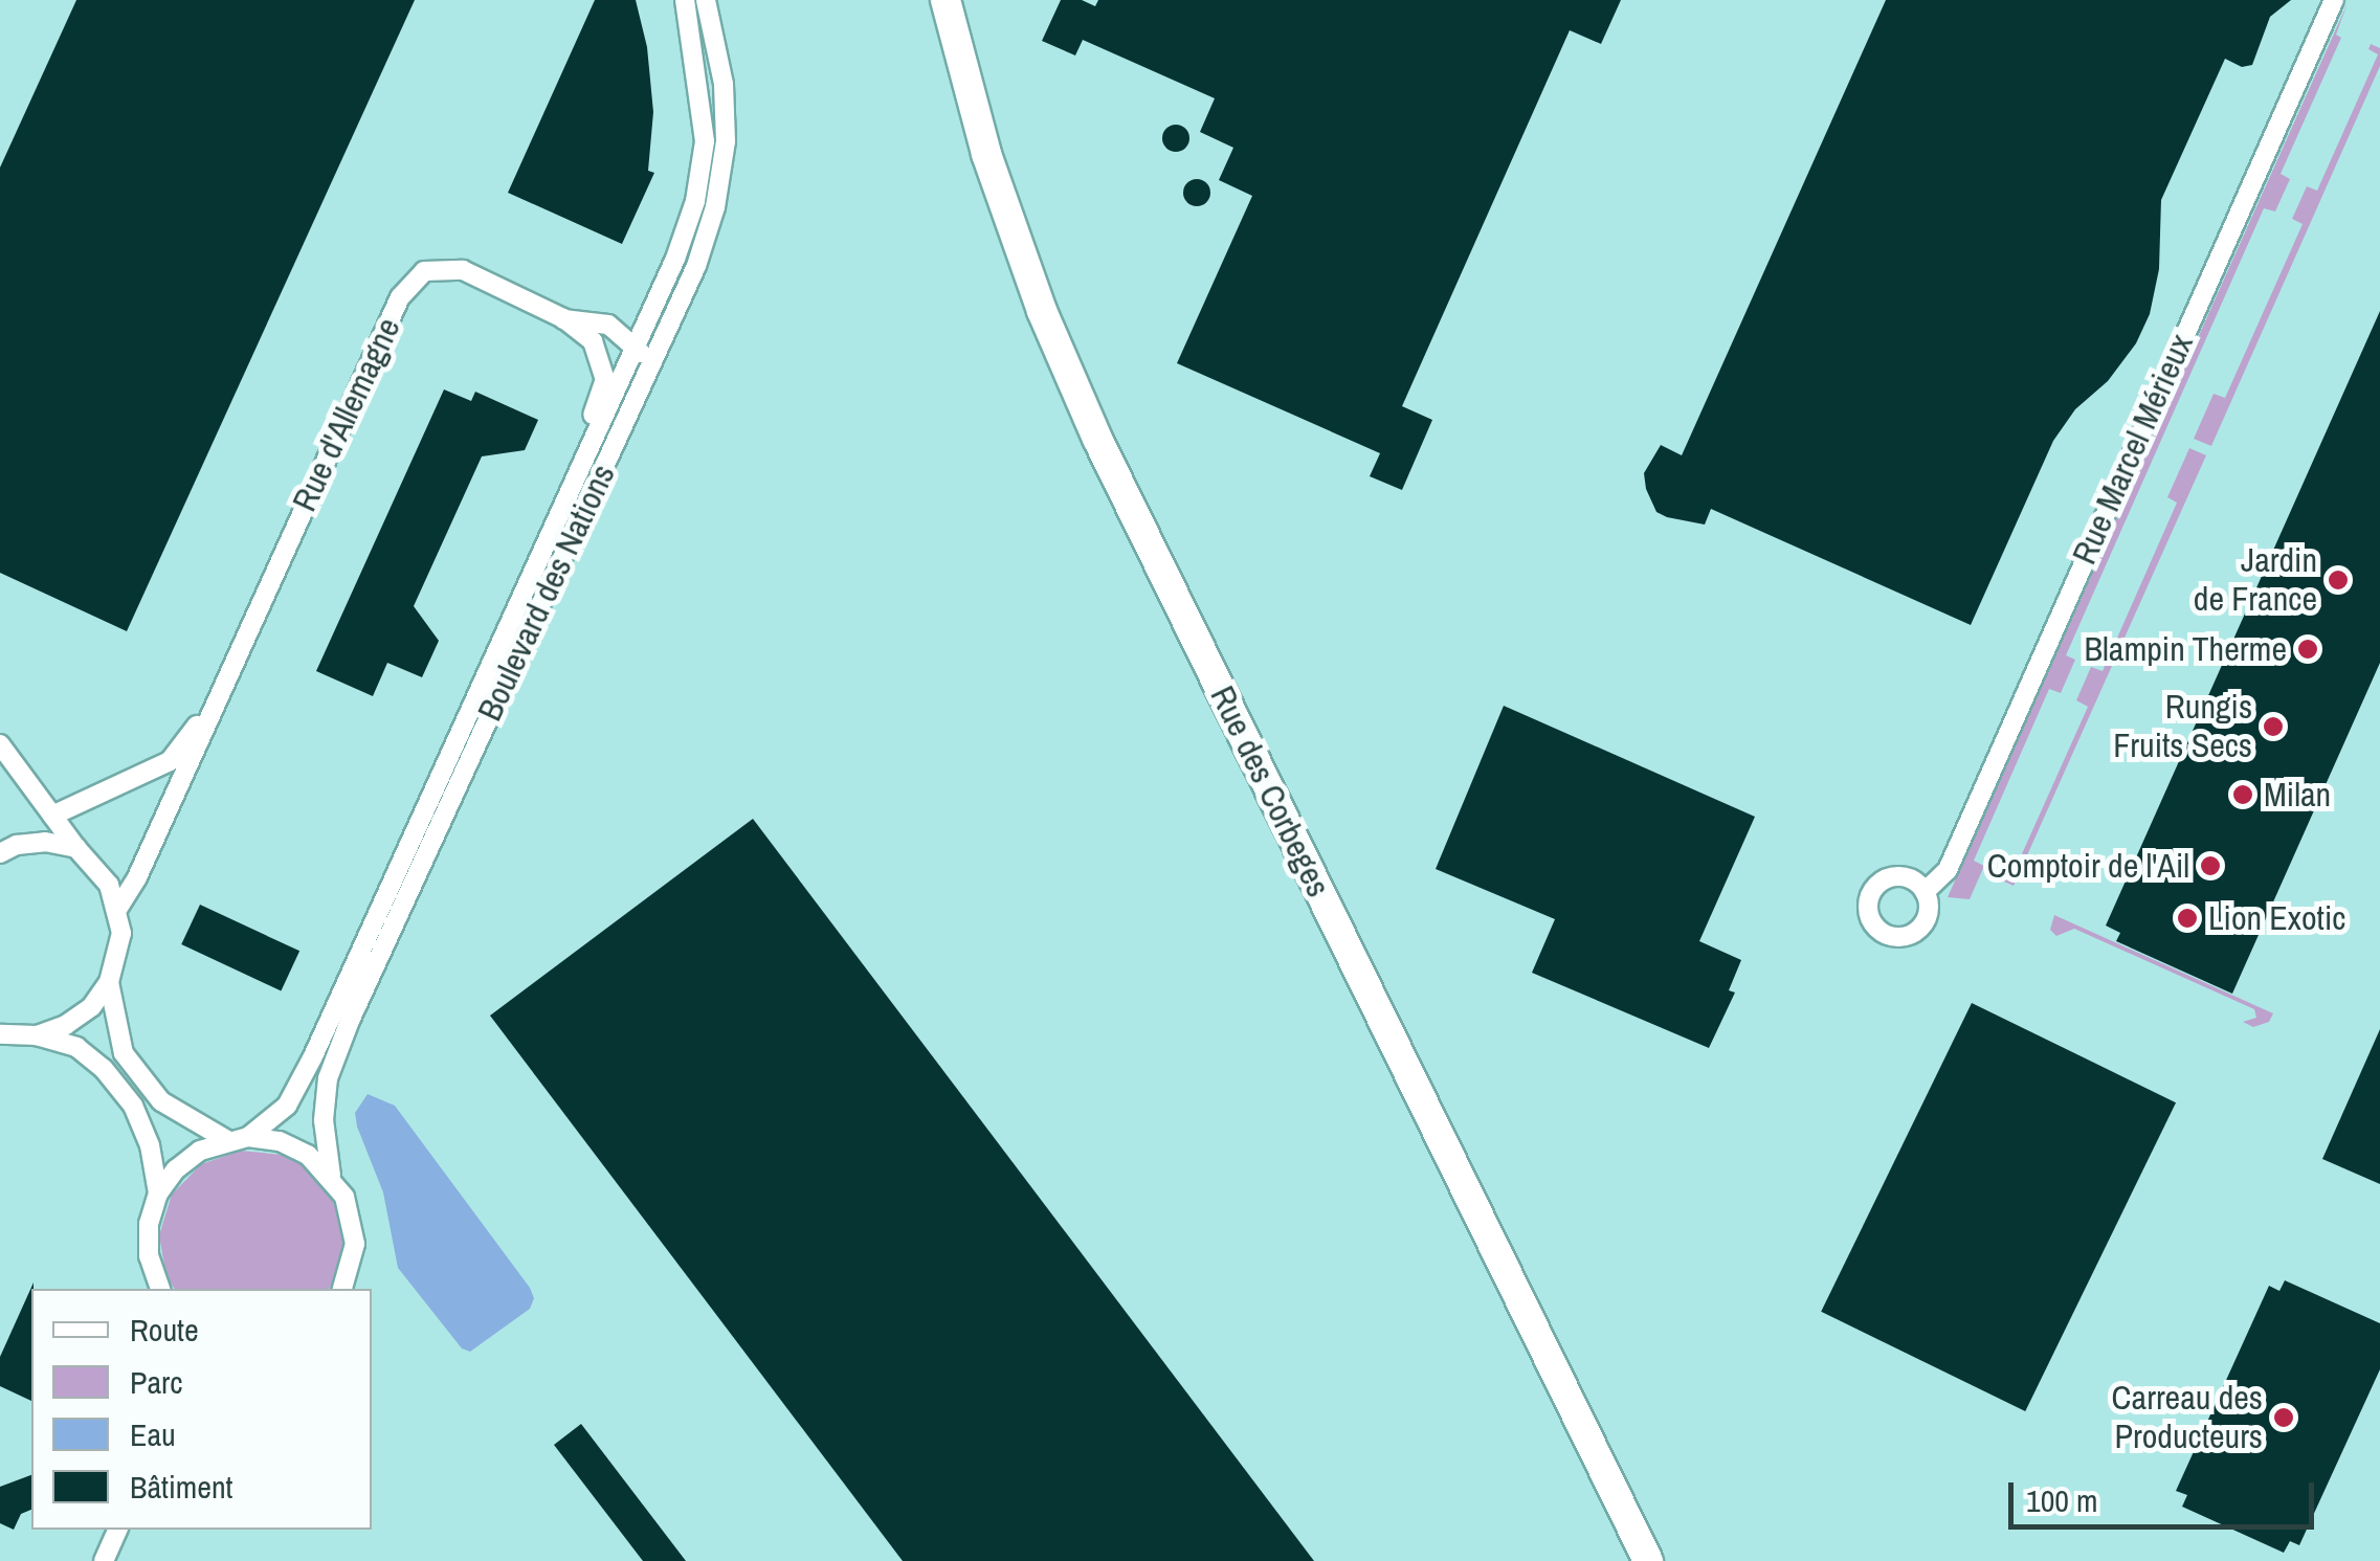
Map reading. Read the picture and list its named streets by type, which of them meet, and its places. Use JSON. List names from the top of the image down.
{
  "streets": {
    "street": [
      "Rue d'Allemagne",
      "Rue Marcel Mérieux",
      "Boulevard des Nations",
      "Rue des Corbeges"
    ]
  },
  "crossings": [
    ["Rue d'Allemagne", "Boulevard des Nations"]
  ],
  "places": [
    "Jardin de France",
    "Blampin Therme",
    "Rungis Fruits Secs",
    "Milan",
    "Comptoir de l'Ail",
    "Lion Exotic",
    "Carreau des Producteurs"
  ],
  "legend": [
    "Route",
    "Parc",
    "Eau",
    "Bâtiment"
  ],
  "scale_bar": "100 m"
}
